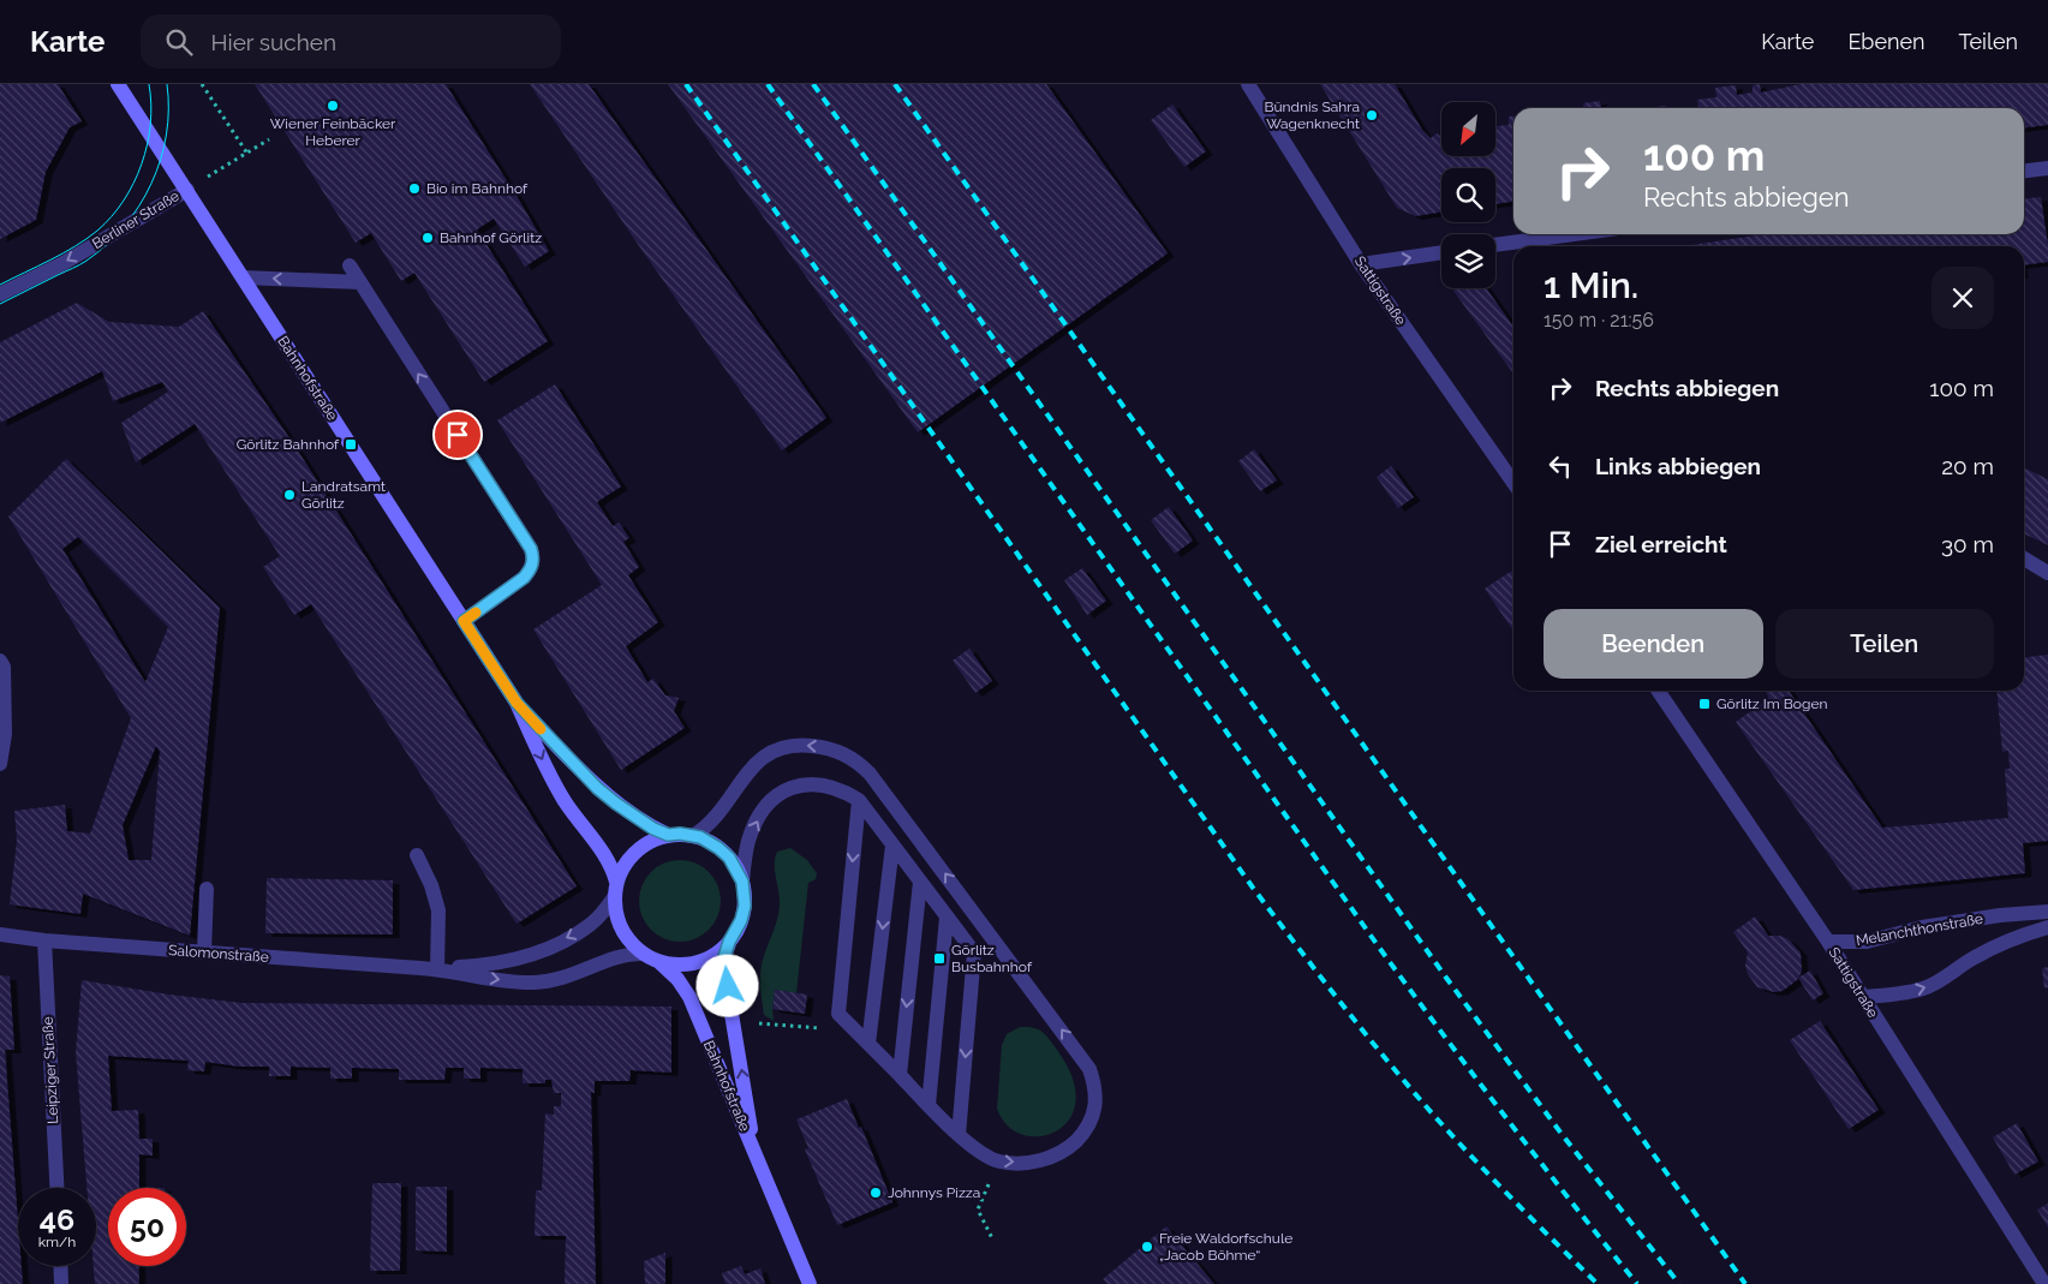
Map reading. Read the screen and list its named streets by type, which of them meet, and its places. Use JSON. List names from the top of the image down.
{
  "streets": {
    "main road": ["Bahnhofstraße"],
    "street": [
      "Berliner Straße",
      "Sattigstraße",
      "Melanchthonstraße",
      "Salomonstraße",
      "Leipziger Straße"
    ]
  },
  "crossings": [
    ["Berliner Straße", "Bahnhofstraße"],
    ["Sattigstraße", "Melanchthonstraße"],
    ["Bahnhofstraße", "Salomonstraße"],
    ["Salomonstraße", "Leipziger Straße"]
  ],
  "one_way": ["Berliner Straße"],
  "places": {
    "other": [
      "Wiener Feinbäcker Heberer",
      "Bündnis Sahra Wagenknecht",
      "Bio im Bahnhof",
      "Bahnhof Görlitz",
      "Landratsamt Görlitz",
      "Johnnys Pizza",
      "Freie Waldorfschule „Jacob Böhme“"
    ],
    "transit": ["Görlitz Bahnhof", "Görlitz Im Bogen", "Görlitz Busbahnhof"]
  },
  "north": "bottom left",
  "page": {
    "header": "Karte",
    "search": "Hier suchen",
    "nav": ["Karte", "Ebenen", "Teilen"],
    "turn": ["100 m", "Rechts abbiegen"],
    "heading": ["1 Min.", "150 m · 21:56"],
    "list": [
      {
        "name": "Rechts abbiegen",
        "value": "100 m"
      },
      {
        "name": "Links abbiegen",
        "value": "20 m"
      },
      {
        "name": "Ziel erreicht",
        "value": "30 m"
      }
    ],
    "buttons": ["Beenden", "Teilen"],
    "speed": "46 km/h",
    "limit": "50"
  }
}
